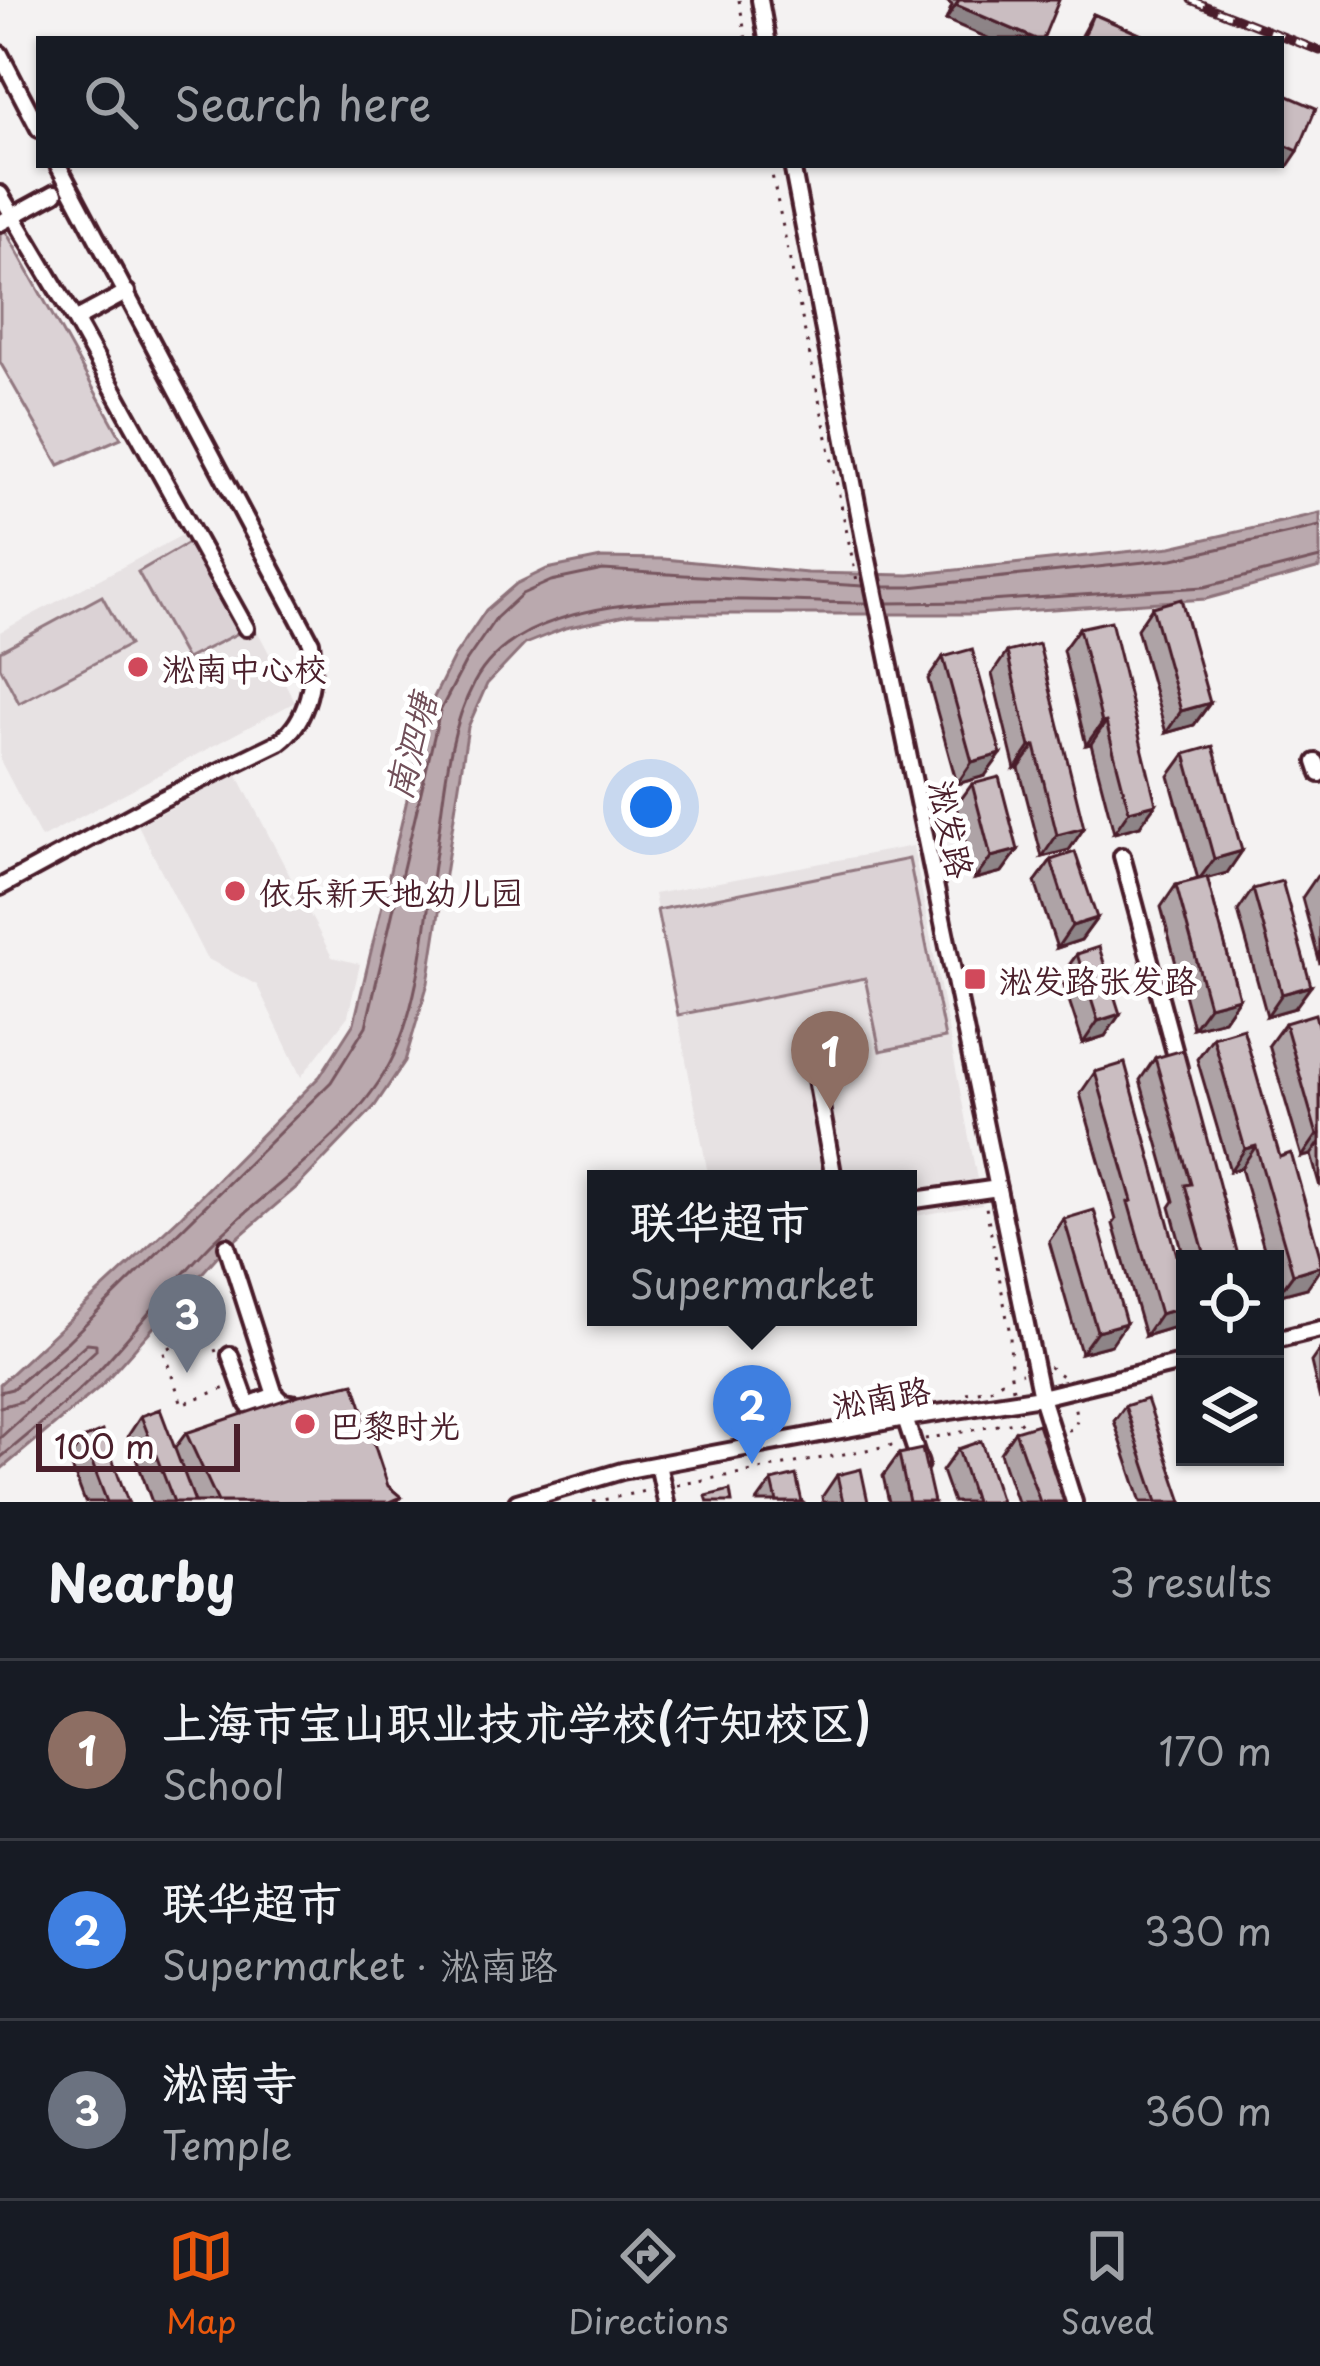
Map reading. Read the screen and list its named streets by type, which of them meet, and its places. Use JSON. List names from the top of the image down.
{
  "streets": {
    "street": ["淞发路", "淞南路"]
  },
  "crossings": [
    ["淞发路", "淞南路"]
  ],
  "water": ["南泗塘"],
  "places": {
    "other": ["淞南中心校", "依乐新天地幼儿园", "巴黎时光"],
    "transit": ["淞发路张发路"]
  },
  "scale_bar": "100 m",
  "page": {
    "search": "Search here",
    "pins": ["1", "3", "2"],
    "popup": ["联华超市", "Supermarket"],
    "scale": "100 m",
    "heading": ["Nearby", "3 results"],
    "list": [
      {
        "mark": "1",
        "name": "上海市宝山职业技术学校(行知校区)",
        "note": "School",
        "value": "170 m"
      },
      {
        "mark": "2",
        "name": "联华超市",
        "note": "Supermarket · 淞南路",
        "value": "330 m"
      },
      {
        "mark": "3",
        "name": "淞南寺",
        "note": "Temple",
        "value": "360 m"
      }
    ],
    "nav": ["Map", "Directions", "Saved"]
  }
}
